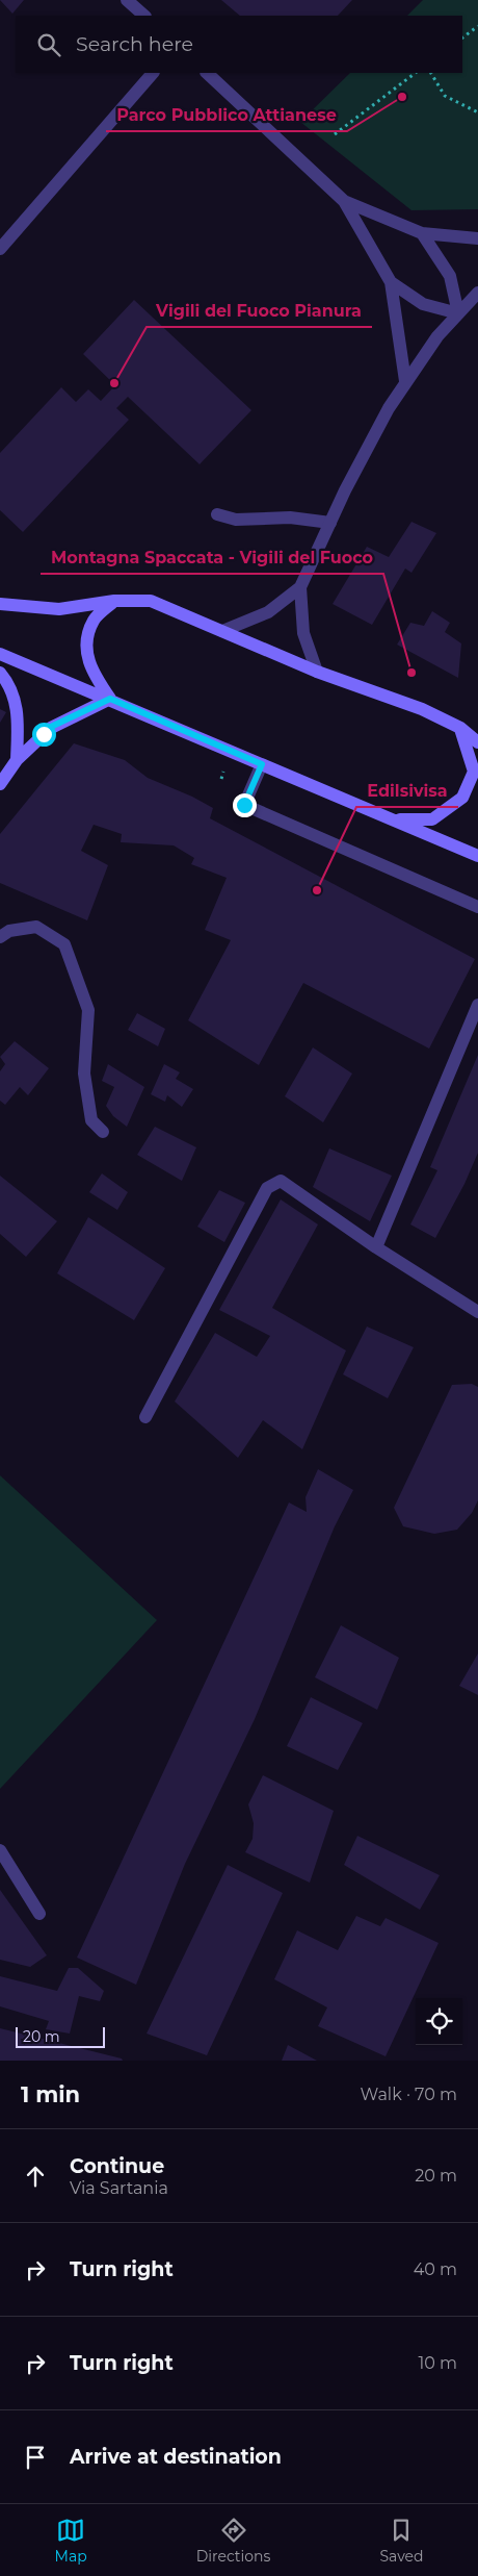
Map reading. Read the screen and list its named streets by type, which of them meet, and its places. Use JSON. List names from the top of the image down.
{
  "places": [
    "Parco Pubblico Attianese",
    "Vigili del Fuoco Pianura",
    "Montagna Spaccata - Vigili del Fuoco",
    "Edilsivisa"
  ],
  "scale_bar": "20 m",
  "page": {
    "search": "Search here",
    "scale": "20 m",
    "heading": ["1 min", "Walk · 70 m"],
    "list": [
      ["Continue", "Via Sartania", "20 m"],
      ["Turn right", "40 m"],
      ["Turn right", "10 m"],
      "Arrive at destination"
    ],
    "nav": ["Map", "Directions", "Saved"]
  }
}
